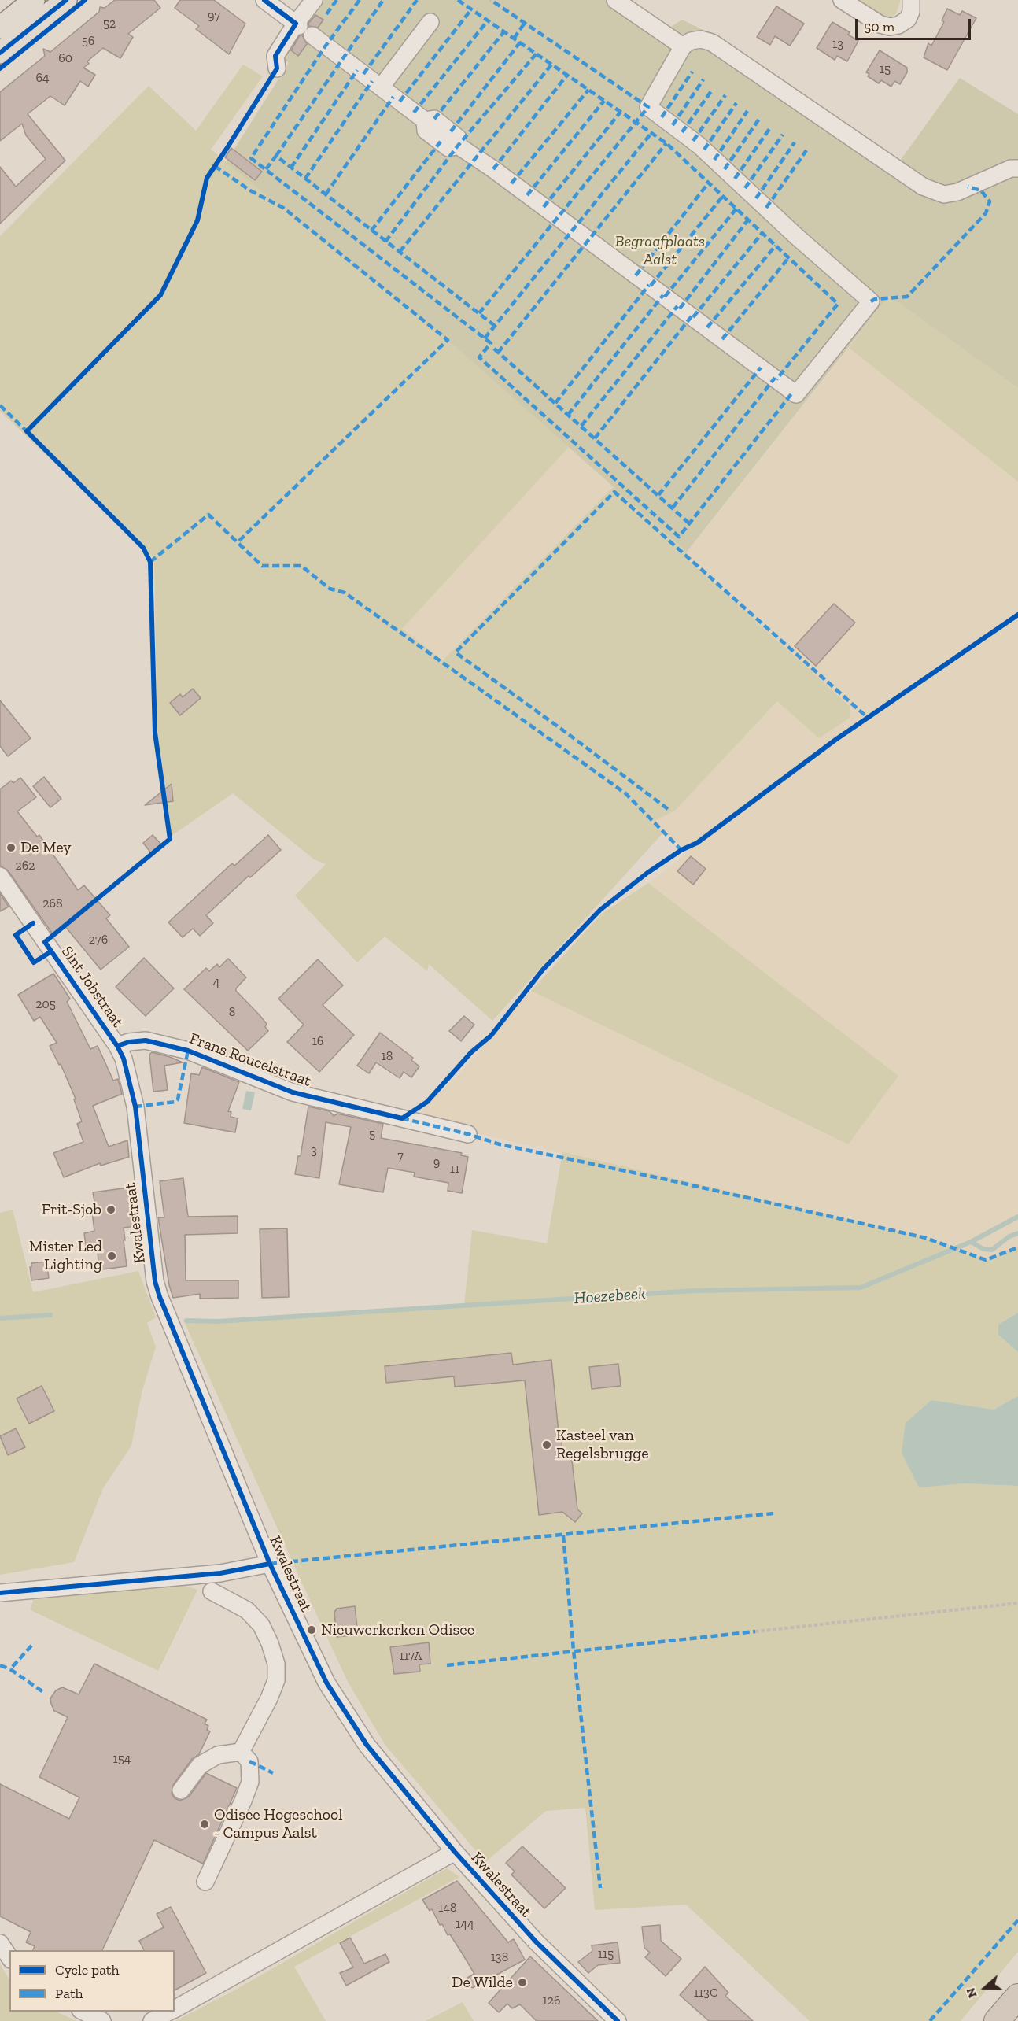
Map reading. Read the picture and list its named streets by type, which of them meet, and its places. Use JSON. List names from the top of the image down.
{
  "streets": {
    "street": ["Sint Jobstraat", "Frans Roucelstraat", "Kwalestraat"]
  },
  "crossings": [
    ["Sint Jobstraat", "Frans Roucelstraat"],
    ["Sint Jobstraat", "Kwalestraat"],
    ["Frans Roucelstraat", "Kwalestraat"]
  ],
  "water": ["Hoezebeek"],
  "parks": ["Begraafplaats Aalst"],
  "places": [
    "De Mey",
    "Frit-Sjob",
    "Mister Led Lighting",
    "Kasteel van Regelsbrugge",
    "Nieuwerkerken Odisee",
    "Odisee Hogeschool - Campus Aalst",
    "De Wilde"
  ],
  "house_numbers": [
    "97",
    "52",
    "56",
    "13",
    "60",
    "15",
    "64",
    "262",
    "268",
    "276",
    "4",
    "205",
    "8",
    "16",
    "18",
    "5",
    "3",
    "7",
    "9",
    "11",
    "117A",
    "154",
    "148",
    "144",
    "115",
    "138",
    "113C",
    "126"
  ],
  "legend": ["Cycle path", "Path"],
  "scale_bar": "50 m",
  "north": "left"
}
